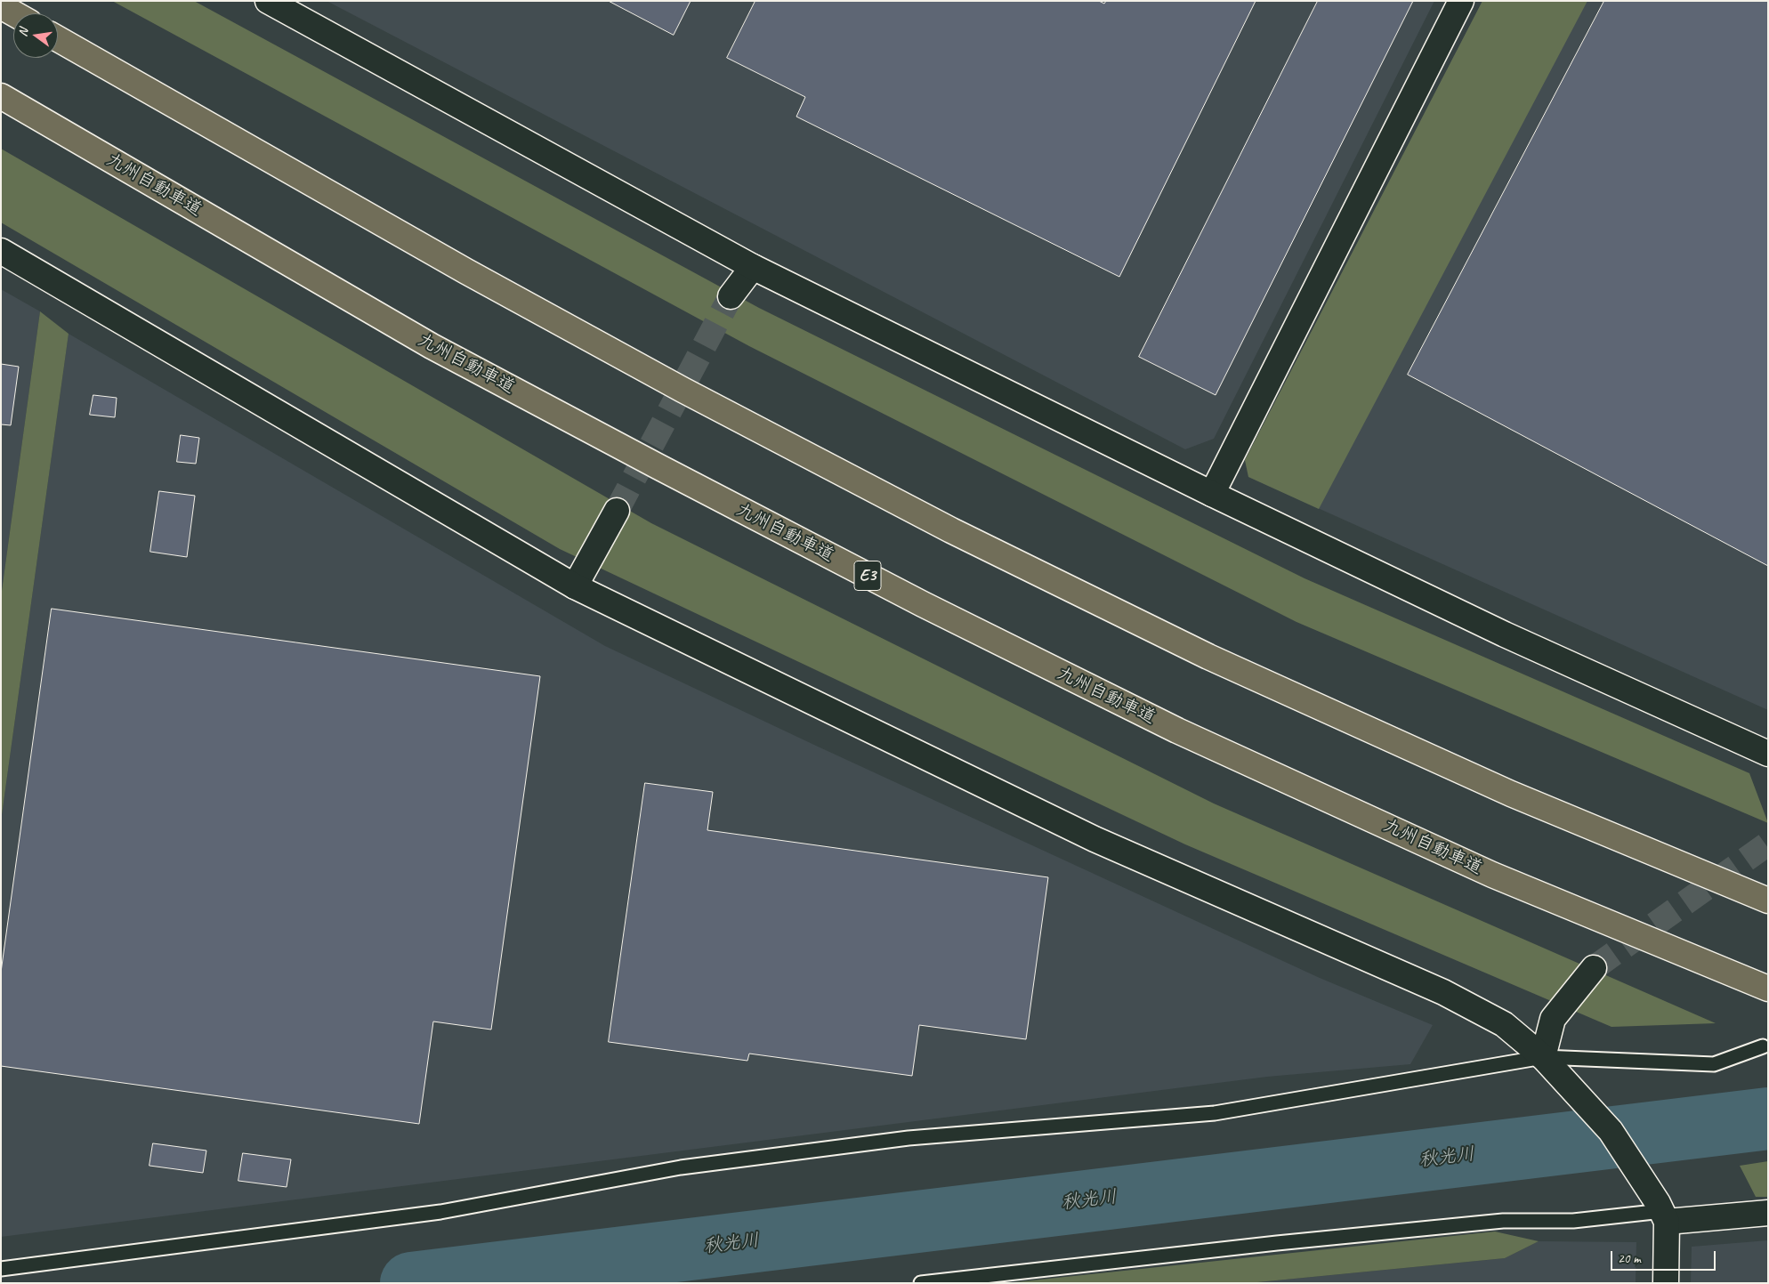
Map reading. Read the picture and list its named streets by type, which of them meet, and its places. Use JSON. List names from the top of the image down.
{
  "streets": {
    "highway": ["九州自動車道", "E3"]
  },
  "water": ["秋光川"],
  "scale_bar": "20 m",
  "north": "left"
}
